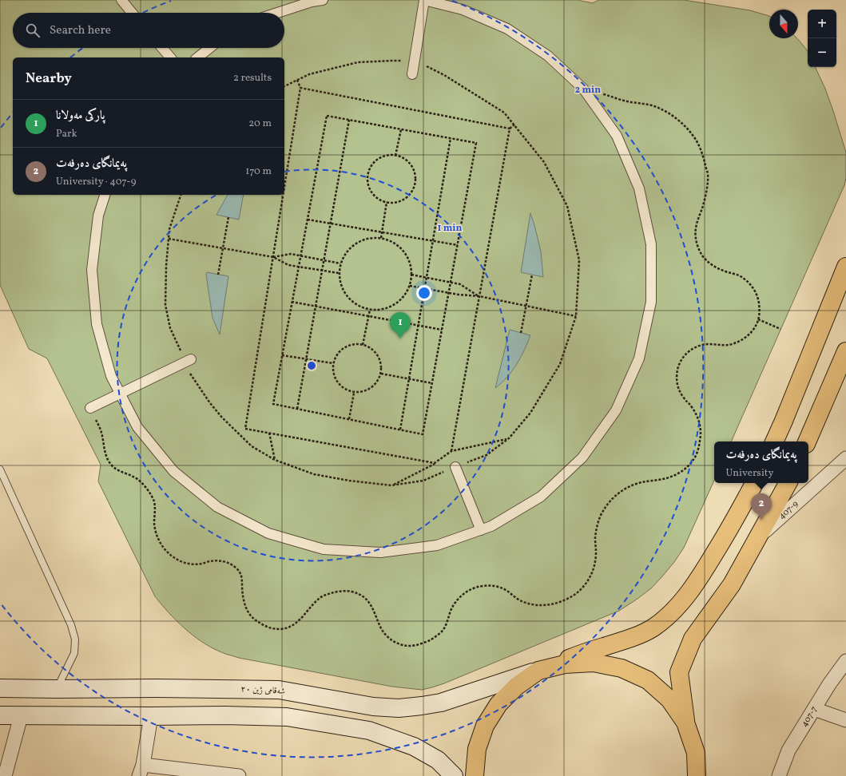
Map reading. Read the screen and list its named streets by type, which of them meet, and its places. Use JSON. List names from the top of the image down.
{
  "streets": {
    "main road": ["شەقامی ژین ٢٠"],
    "street": ["407-9", "407-7"]
  },
  "north": "bottom",
  "page": {
    "map_buttons": ["+", "−"],
    "search": "Search here",
    "heading": ["Nearby", "2 results"],
    "list": [
      {
        "mark": "1",
        "name": "پارکی مەولانا",
        "note": "Park",
        "value": "20 m"
      },
      {
        "mark": "2",
        "name": "پەیمانگای دەرفەت",
        "note": "University · 407-9",
        "value": "170 m"
      }
    ],
    "pins": ["1", "2"],
    "popup": ["پەیمانگای دەرفەت", "University"]
  },
  "rings": ["2 min", "1 min"]
}
